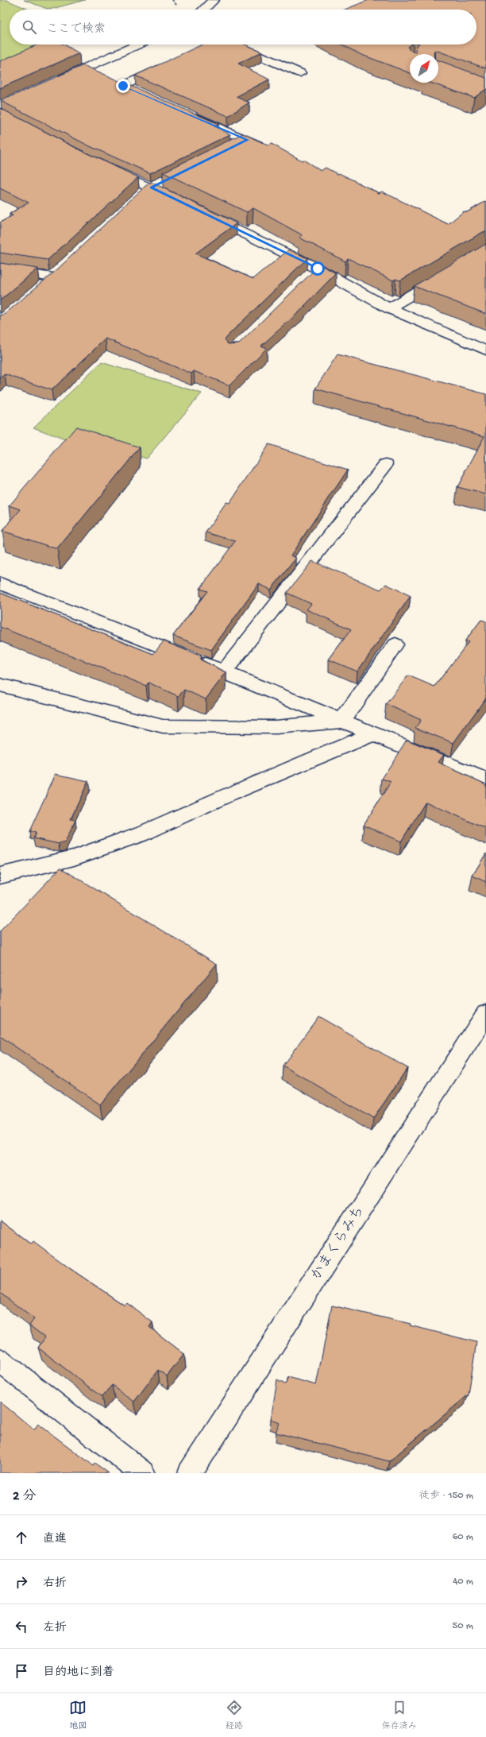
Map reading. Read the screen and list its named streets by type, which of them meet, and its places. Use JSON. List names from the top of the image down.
{
  "streets": {
    "street": ["かまくらみち"]
  },
  "north": "top right",
  "page": {
    "search": "ここで検索",
    "heading": ["2 分", "徒歩 · 150 m"],
    "list": [
      ["直進", "60 m"],
      ["右折", "40 m"],
      ["左折", "50 m"],
      "目的地に到着"
    ],
    "nav": ["地図", "経路", "保存済み"]
  }
}
